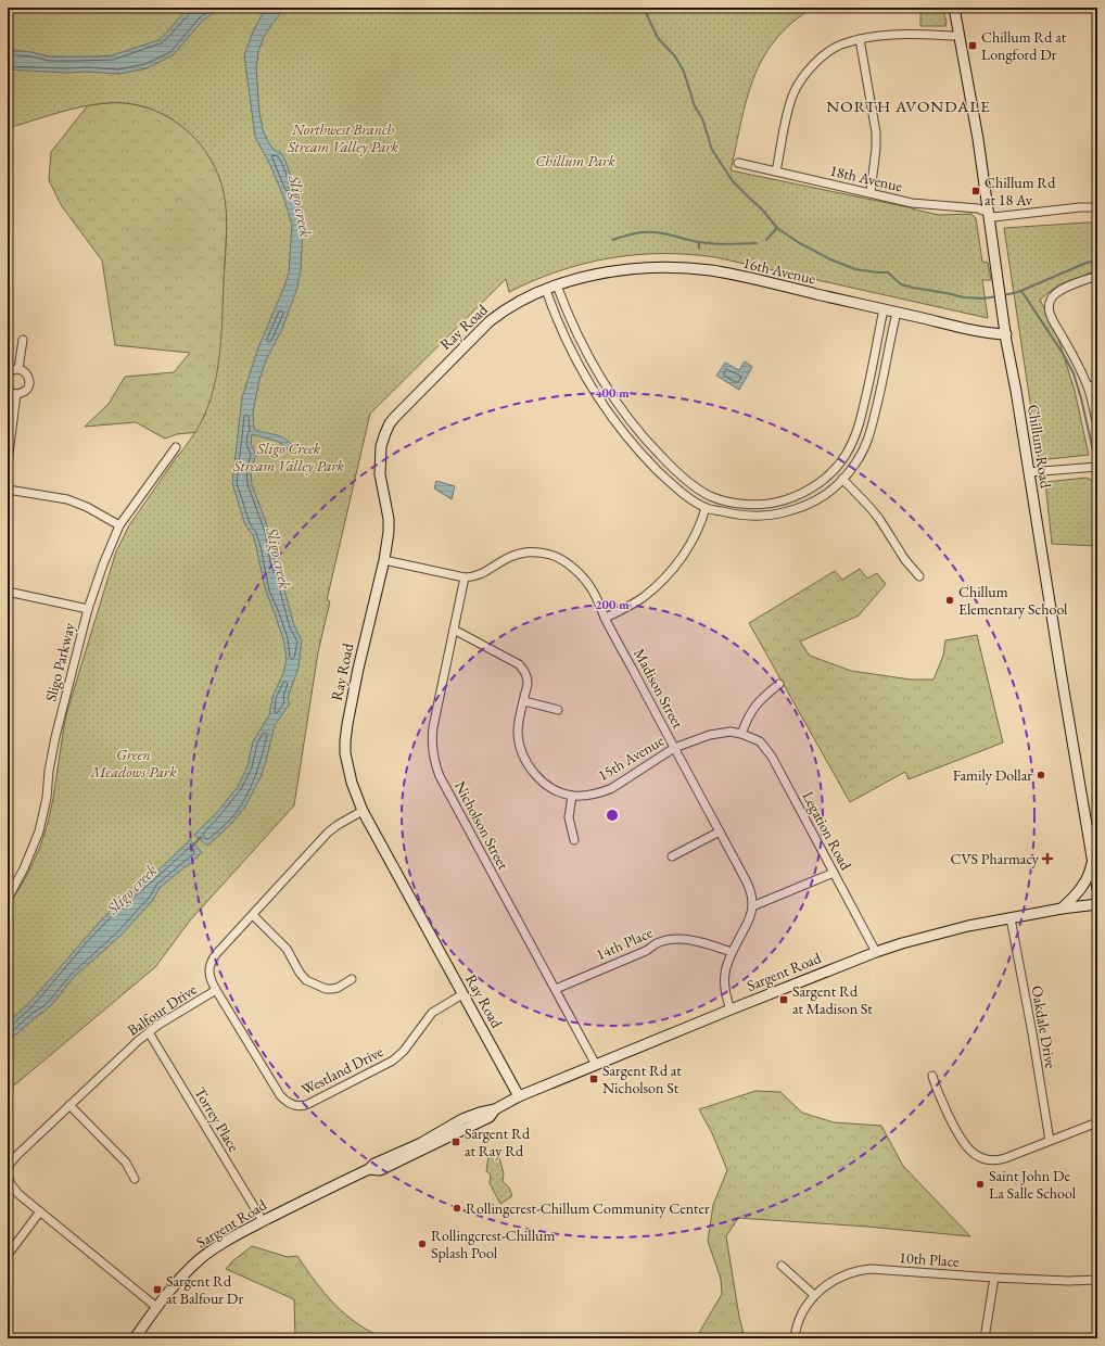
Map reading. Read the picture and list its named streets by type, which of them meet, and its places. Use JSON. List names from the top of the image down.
{
  "streets": {
    "main road": [
      "16th Avenue",
      "Ray Road",
      "Chillum Road",
      "Sargent Road"
    ],
    "street": [
      "18th Avenue",
      "Sligo Parkway",
      "Madison Street",
      "15th Avenue",
      "Nicholson Street",
      "Legation Road",
      "14th Place",
      "Balfour Drive",
      "Oakdale Drive",
      "Westland Drive",
      "Torrey Place",
      "10th Place"
    ]
  },
  "crossings": [
    ["18th Avenue", "Chillum Road"],
    ["16th Avenue", "Ray Road"],
    ["16th Avenue", "Chillum Road"],
    ["Ray Road", "Madison Street"],
    ["Ray Road", "Sargent Road"],
    ["Ray Road", "Balfour Drive"],
    ["Ray Road", "Westland Drive"],
    ["Madison Street", "15th Avenue"],
    ["Madison Street", "Nicholson Street"],
    ["15th Avenue", "Nicholson Street"],
    ["15th Avenue", "Legation Road"],
    ["Nicholson Street", "14th Place"],
    ["Nicholson Street", "Sargent Road"],
    ["Legation Road", "Sargent Road"],
    ["Sargent Road", "Oakdale Drive"],
    ["Sargent Road", "Torrey Place"],
    ["Balfour Drive", "Westland Drive"],
    ["Balfour Drive", "Torrey Place"]
  ],
  "districts": ["NORTH AVONDALE"],
  "water": ["Sligo creek"],
  "parks": [
    "Northwest Branch Stream Valley Park",
    "Chillum Park",
    "Sligo Creek Stream Valley Park",
    "Green Meadows Park"
  ],
  "places": {
    "transit": [
      "Chillum Rd at Longford Dr",
      "Chillum Rd at 18 Av",
      "Sargent Rd at Madison St",
      "Sargent Rd at Nicholson St",
      "Sargent Rd at Ray Rd",
      "Sargent Rd at Balfour Dr"
    ],
    "other": [
      "Chillum Elementary School",
      "Family Dollar",
      "Saint John De La Salle School",
      "Rollingcrest-Chillum Community Center",
      "Rollingcrest-Chillum Splash Pool"
    ],
    "health": ["CVS Pharmacy"]
  },
  "rings": ["400 m", "200 m"]
}
